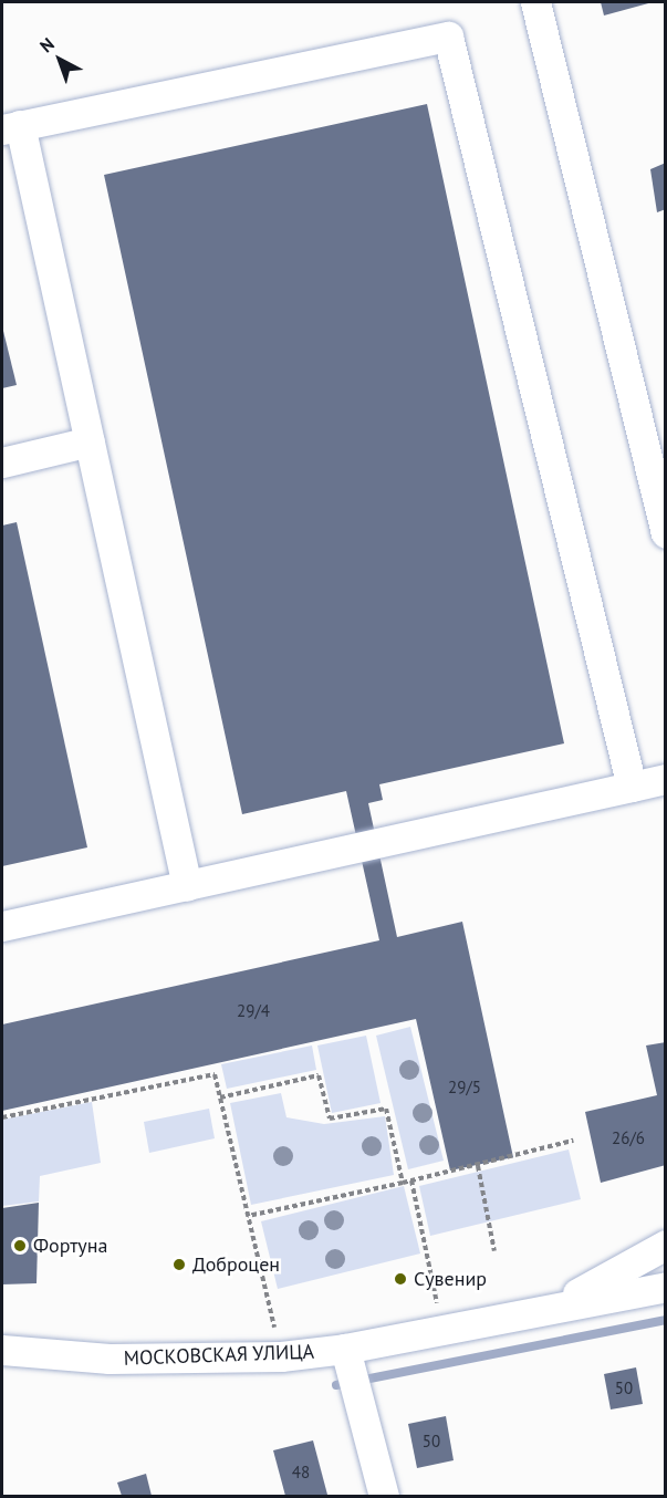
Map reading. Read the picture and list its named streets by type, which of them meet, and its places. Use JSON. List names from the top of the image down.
{
  "streets": {
    "street": ["МОСКОВСКАЯ УЛИЦА"]
  },
  "places": ["Фортуна", "Доброцен", "Сувенир"],
  "house_numbers": [
    "29/4",
    "29/5",
    "26/6",
    "50",
    "50",
    "48"
  ],
  "north": "top left"
}
